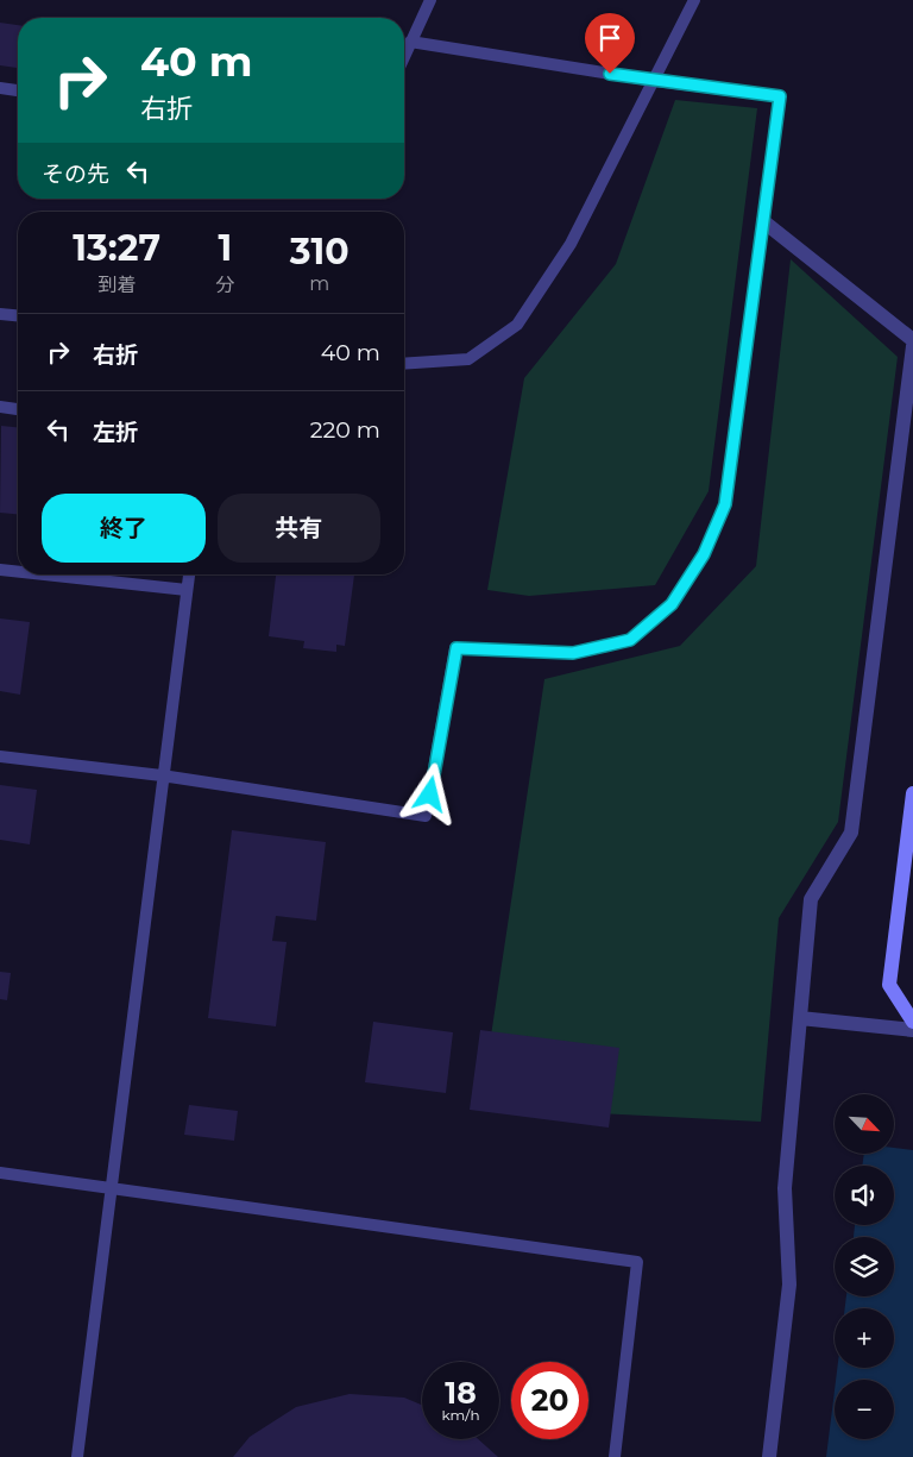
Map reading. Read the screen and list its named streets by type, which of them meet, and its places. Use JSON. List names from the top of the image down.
{
  "north": "bottom right",
  "page": {
    "turn": ["40 m", "右折"],
    "then": "その先",
    "eta": [
      "13:27",
      "到着",
      "1",
      "分",
      "310",
      "m"
    ],
    "list": [
      {
        "name": "右折",
        "value": "40 m"
      },
      {
        "name": "左折",
        "value": "220 m"
      }
    ],
    "buttons": ["終了", "共有"],
    "map_buttons": ["+", "−"],
    "speed": "18 km/h",
    "limit": "20"
  }
}
